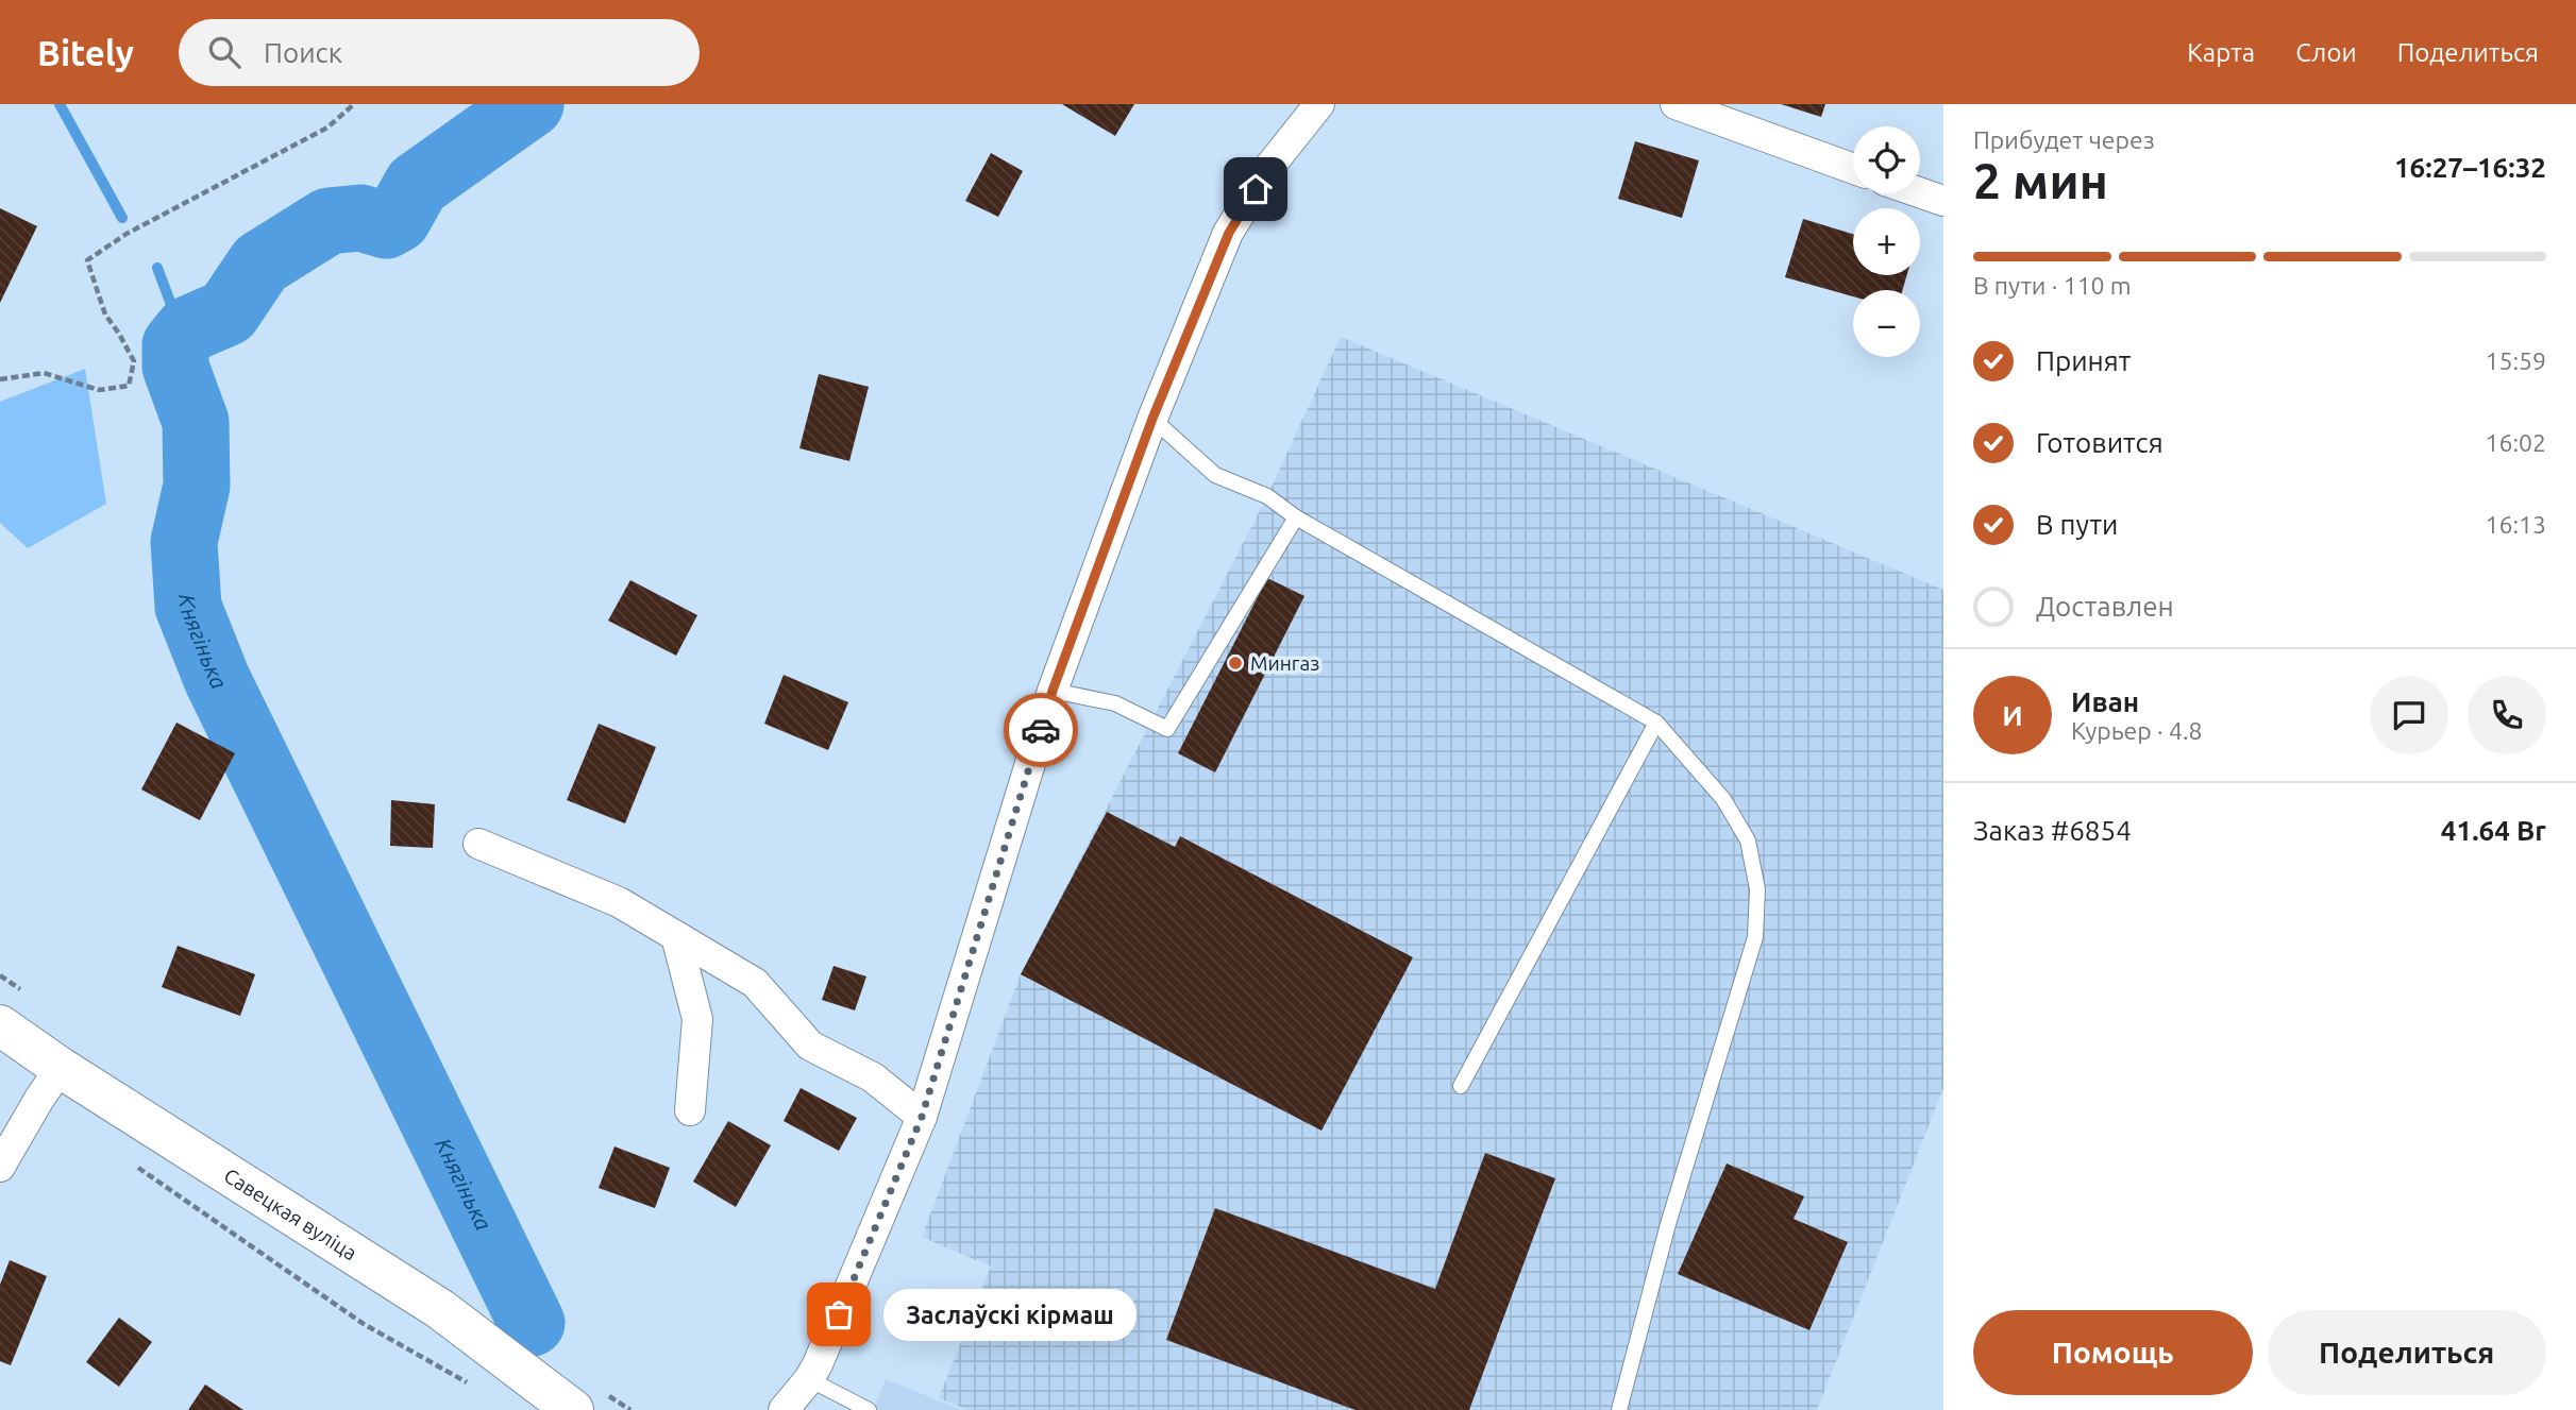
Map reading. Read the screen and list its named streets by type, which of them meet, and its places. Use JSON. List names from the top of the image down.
{
  "streets": {
    "main road": ["Савецкая вуліца"]
  },
  "water": ["Княгінька"],
  "places": ["Мингаз", "Заслаўскі кірмаш"],
  "page": {
    "header": "Bitely",
    "search": "Поиск",
    "nav": ["Карта", "Слои", "Поделиться"],
    "heading": ["2 мин", "Прибудет через", "16:27–16:32"],
    "panel": [
      "Иван",
      "Курьер · 4.8",
      "Заказ #6854",
      "41.64 Br"
    ],
    "map_buttons": ["+", "−"],
    "bar": "В пути · 110 m",
    "list": [
      ["Принят", "15:59"],
      ["Готовится", "16:02"],
      ["В пути", "16:13"],
      "Доставлен"
    ],
    "round": "И",
    "bubble": "Заслаўскі кірмаш",
    "buttons": ["Помощь", "Поделиться"]
  }
}
